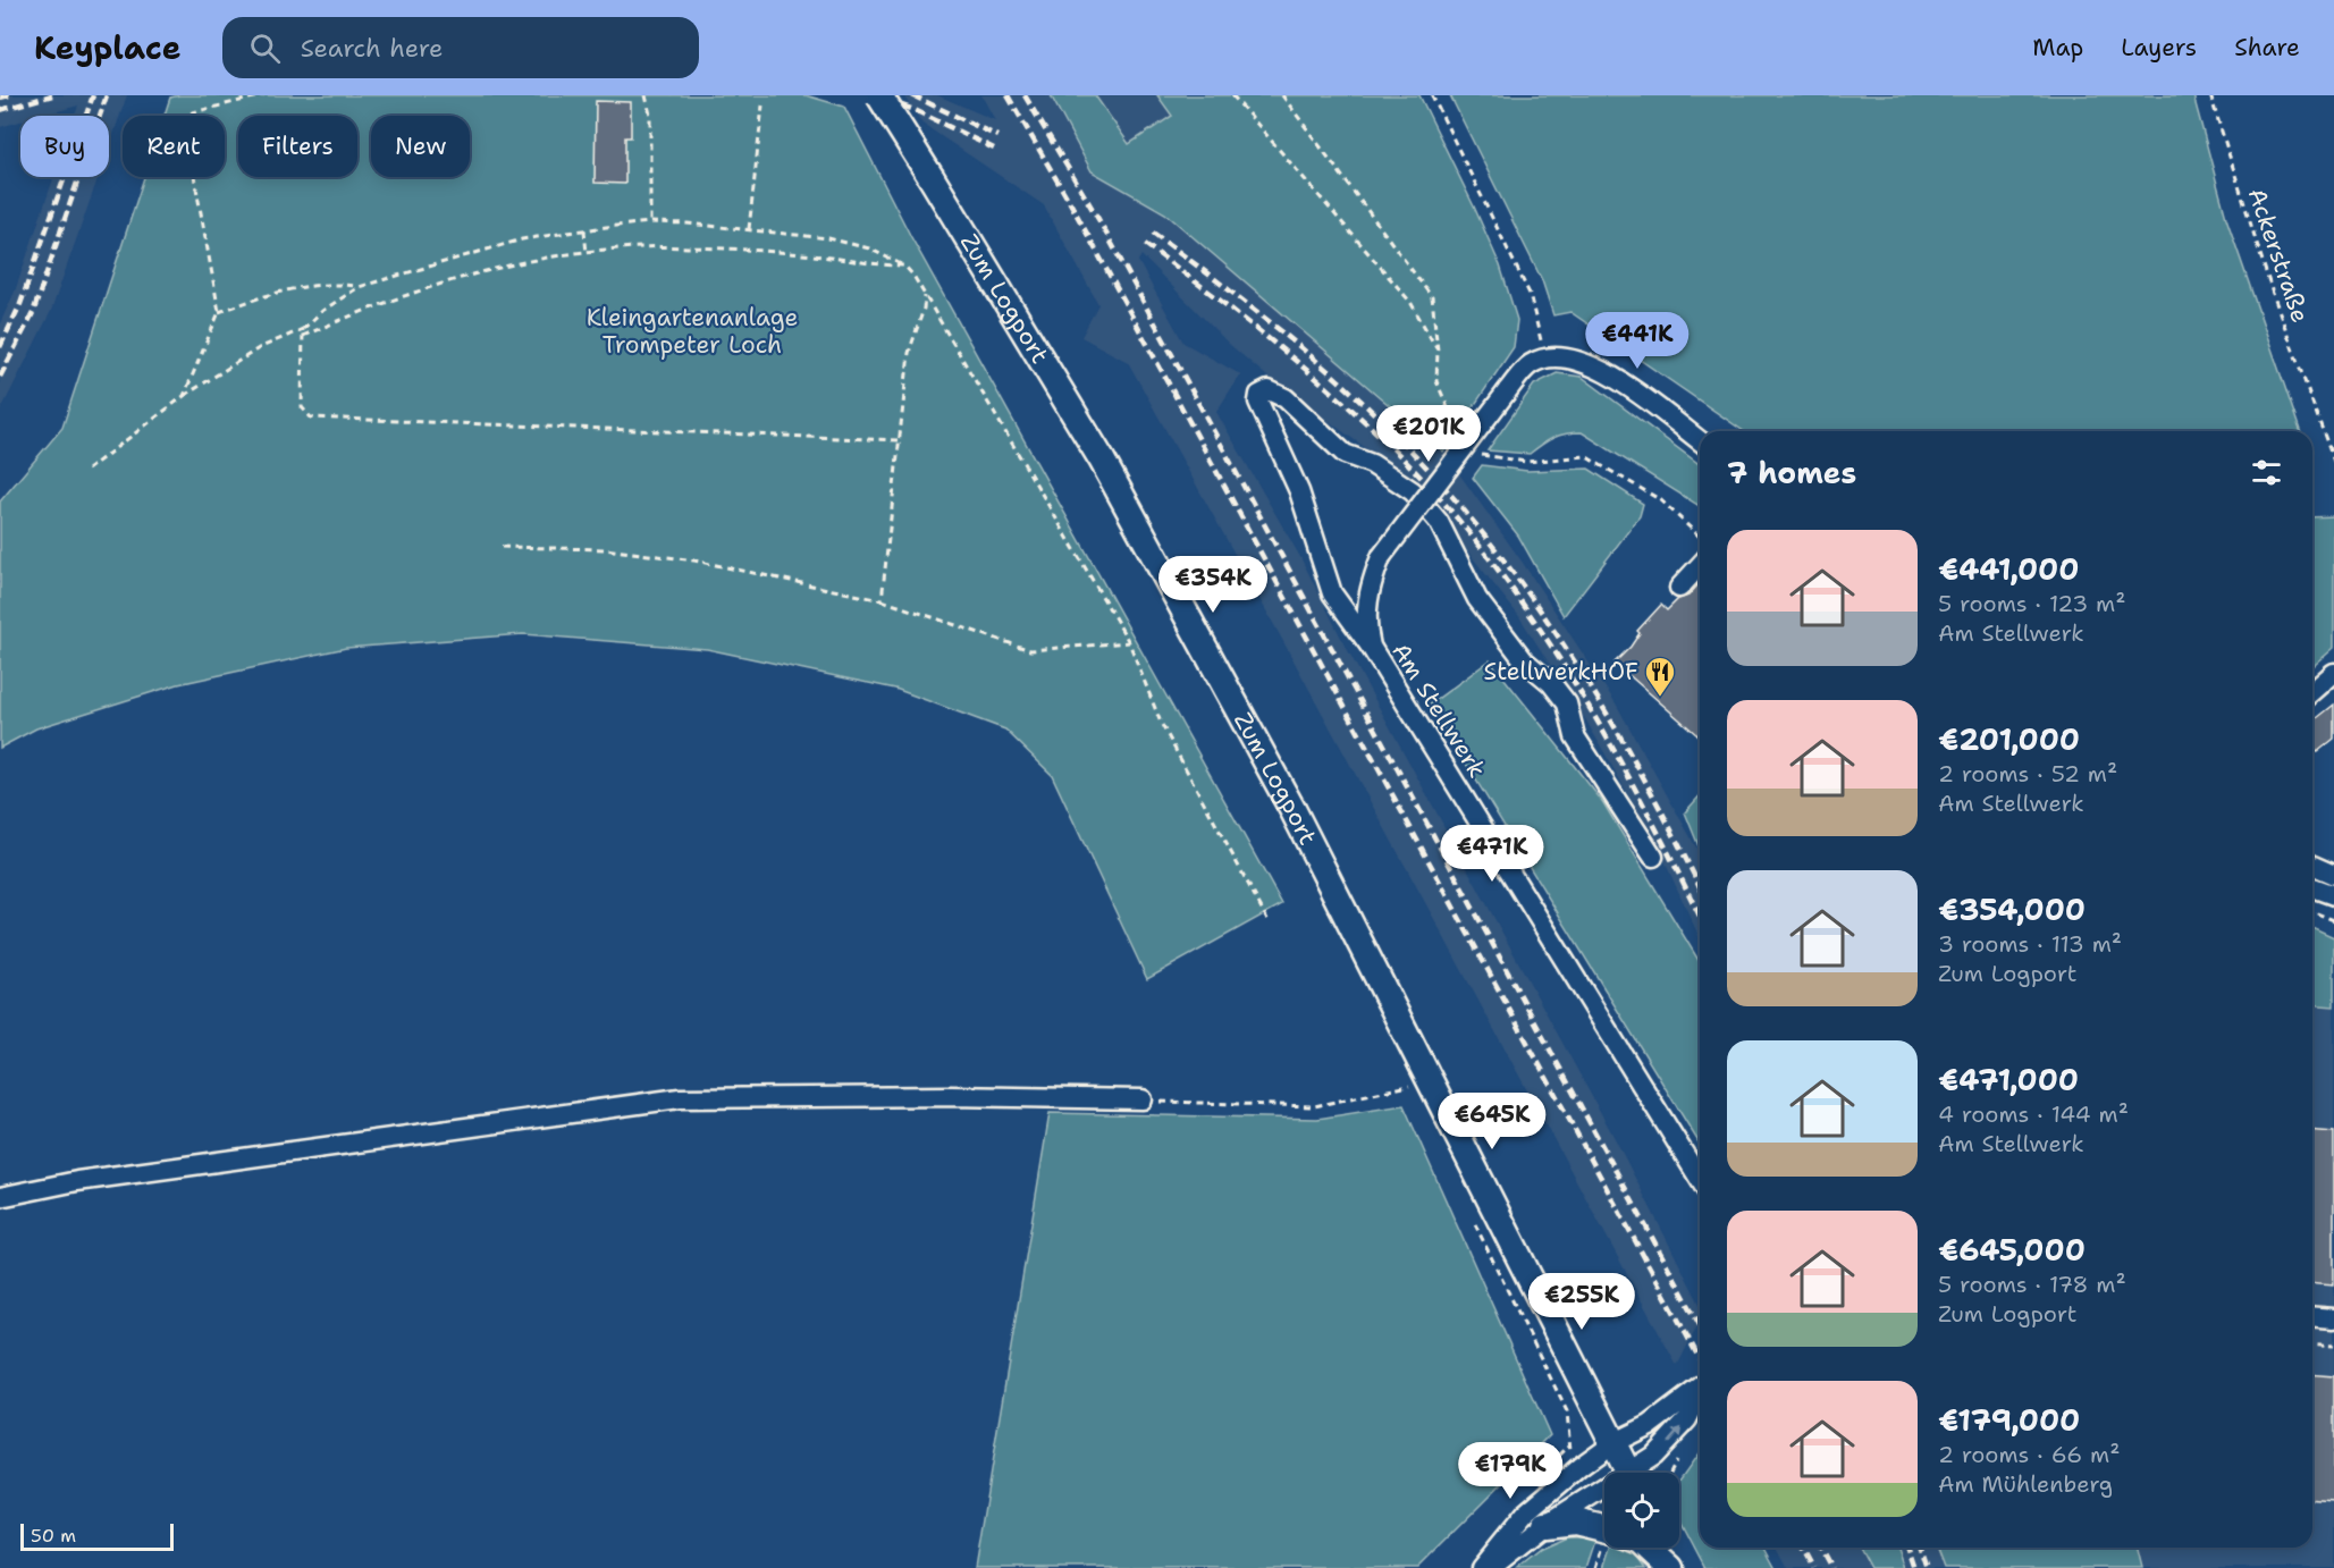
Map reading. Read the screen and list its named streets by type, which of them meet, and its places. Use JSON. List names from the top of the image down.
{
  "streets": {
    "main road": ["Zum Logport"],
    "street": ["Am Stellwerk"],
    "path": ["Ackerstraße"]
  },
  "parks": ["Kleingartenanlage Trompeter Loch"],
  "places": {
    "restaurant": ["StellwerkHOF"]
  },
  "scale_bar": "50 m",
  "page": {
    "header": "Keyplace",
    "search": "Search here",
    "nav": ["Map", "Layers", "Share"],
    "chip": [
      "Buy",
      "Rent",
      "Filters",
      "New"
    ],
    "price": [
      "€441K",
      "€201K",
      "€354K",
      "€471K",
      "€645K",
      "€255K",
      "€179K"
    ],
    "heading": "7 homes",
    "list": [
      {
        "name": "€441,000",
        "note": "5 rooms · 123 m² · Am Stellwerk"
      },
      {
        "name": "€201,000",
        "note": "2 rooms · 52 m² · Am Stellwerk"
      },
      {
        "name": "€354,000",
        "note": "3 rooms · 113 m² · Zum Logport"
      },
      {
        "name": "€471,000",
        "note": "4 rooms · 144 m² · Am Stellwerk"
      },
      {
        "name": "€645,000",
        "note": "5 rooms · 178 m² · Zum Logport"
      },
      {
        "name": "€179,000",
        "note": "2 rooms · 66 m² · Am Mühlenberg"
      }
    ],
    "scale": "50 m"
  }
}
